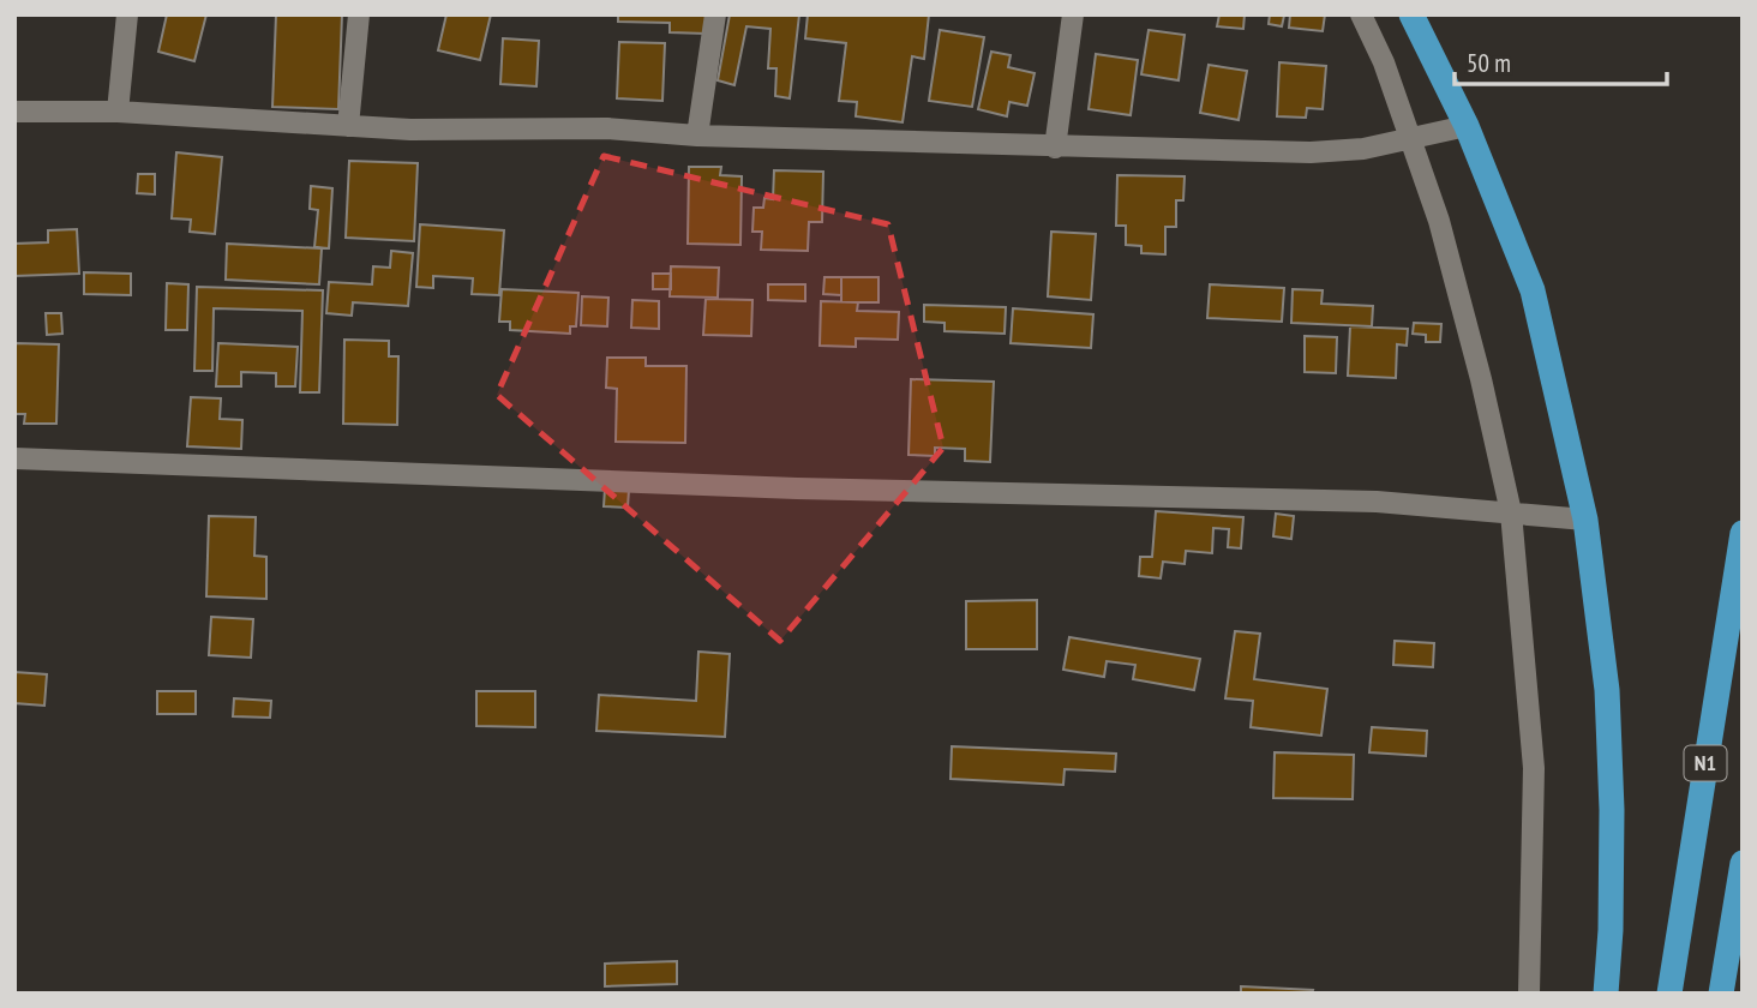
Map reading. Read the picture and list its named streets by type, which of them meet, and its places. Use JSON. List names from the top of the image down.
{
  "streets": {
    "highway": ["N1"]
  },
  "scale_bar": "50 m"
}
